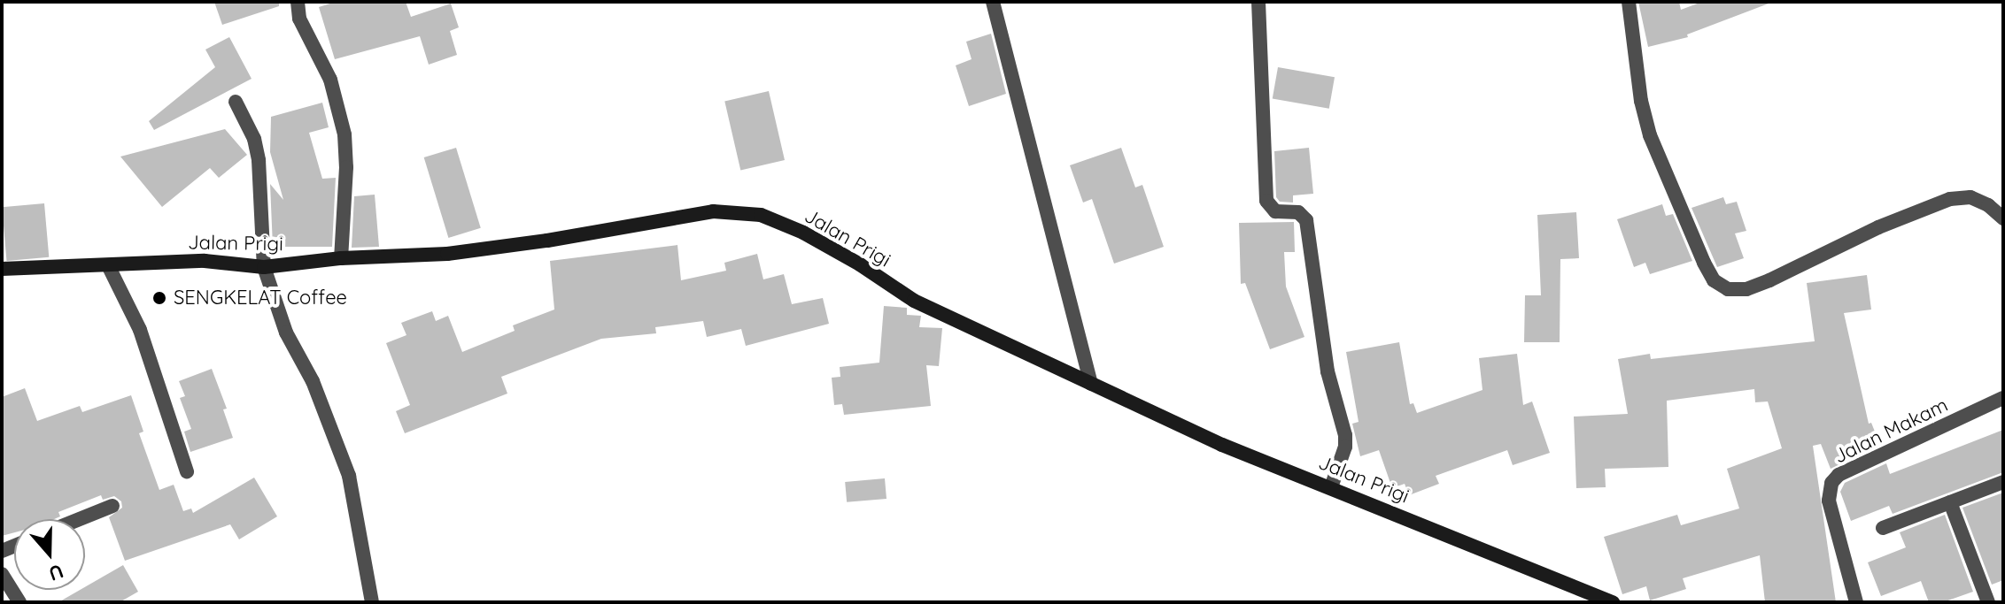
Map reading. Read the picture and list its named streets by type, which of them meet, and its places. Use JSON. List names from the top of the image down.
{
  "streets": {
    "street": ["Jalan Prigi", "Jalan Makam"]
  },
  "places": ["SENGKELAT Coffee"],
  "north": "bottom"
}
